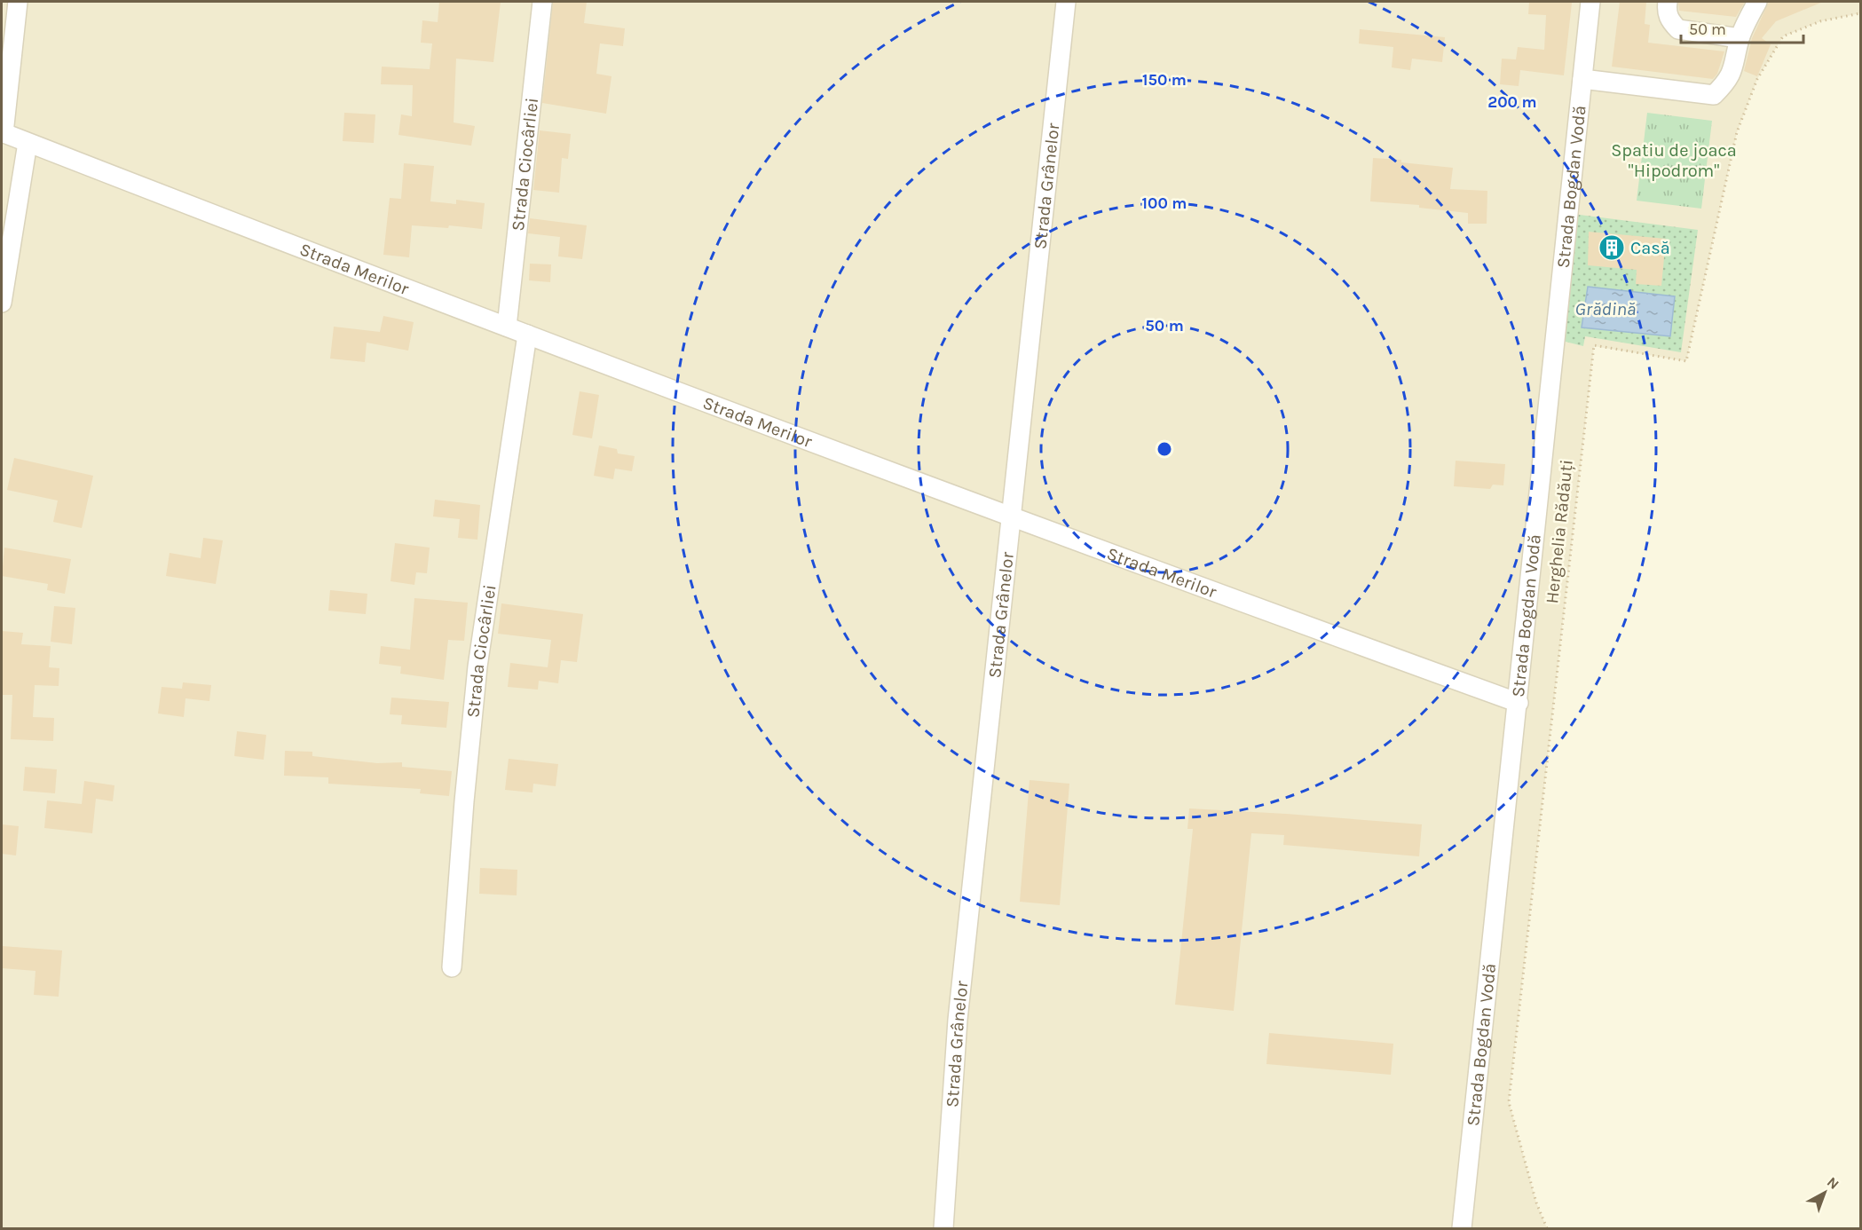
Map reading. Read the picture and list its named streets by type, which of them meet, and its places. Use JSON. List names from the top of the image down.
{
  "streets": {
    "street": [
      "Strada Ciocârliei",
      "Strada Grânelor",
      "Strada Bogdan Vodă",
      "Strada Merilor"
    ],
    "path": ["Herghelia Rădăuți"]
  },
  "crossings": [
    ["Strada Ciocârliei", "Strada Merilor"],
    ["Strada Grânelor", "Strada Merilor"],
    ["Strada Bogdan Vodă", "Strada Merilor"]
  ],
  "water": ["Grădină"],
  "parks": ["Spatiu de joaca \"Hipodrom\""],
  "places": {
    "building": ["Casă"]
  },
  "scale_bar": "50 m",
  "north": "top right",
  "rings": [
    "150 m",
    "200 m",
    "100 m",
    "50 m"
  ]
}
